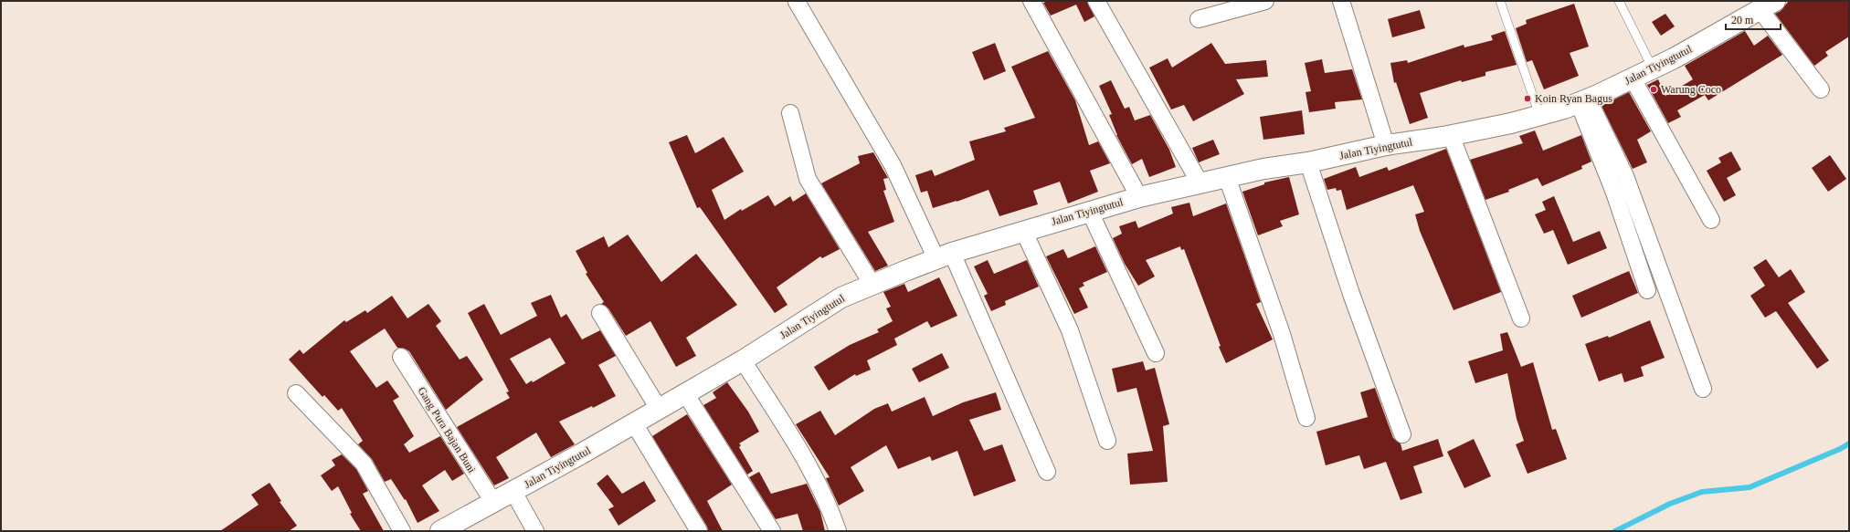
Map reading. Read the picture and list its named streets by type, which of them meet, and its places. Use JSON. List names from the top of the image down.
{
  "streets": {
    "street": ["Jalan Tiyingtutul", "Gang Pura Bajan Buni"]
  },
  "crossings": [
    ["Jalan Tiyingtutul", "Gang Pura Bajan Buni"]
  ],
  "places": ["Warung Coco", "Koin Ryan Bagus"],
  "scale_bar": "20 m"
}
